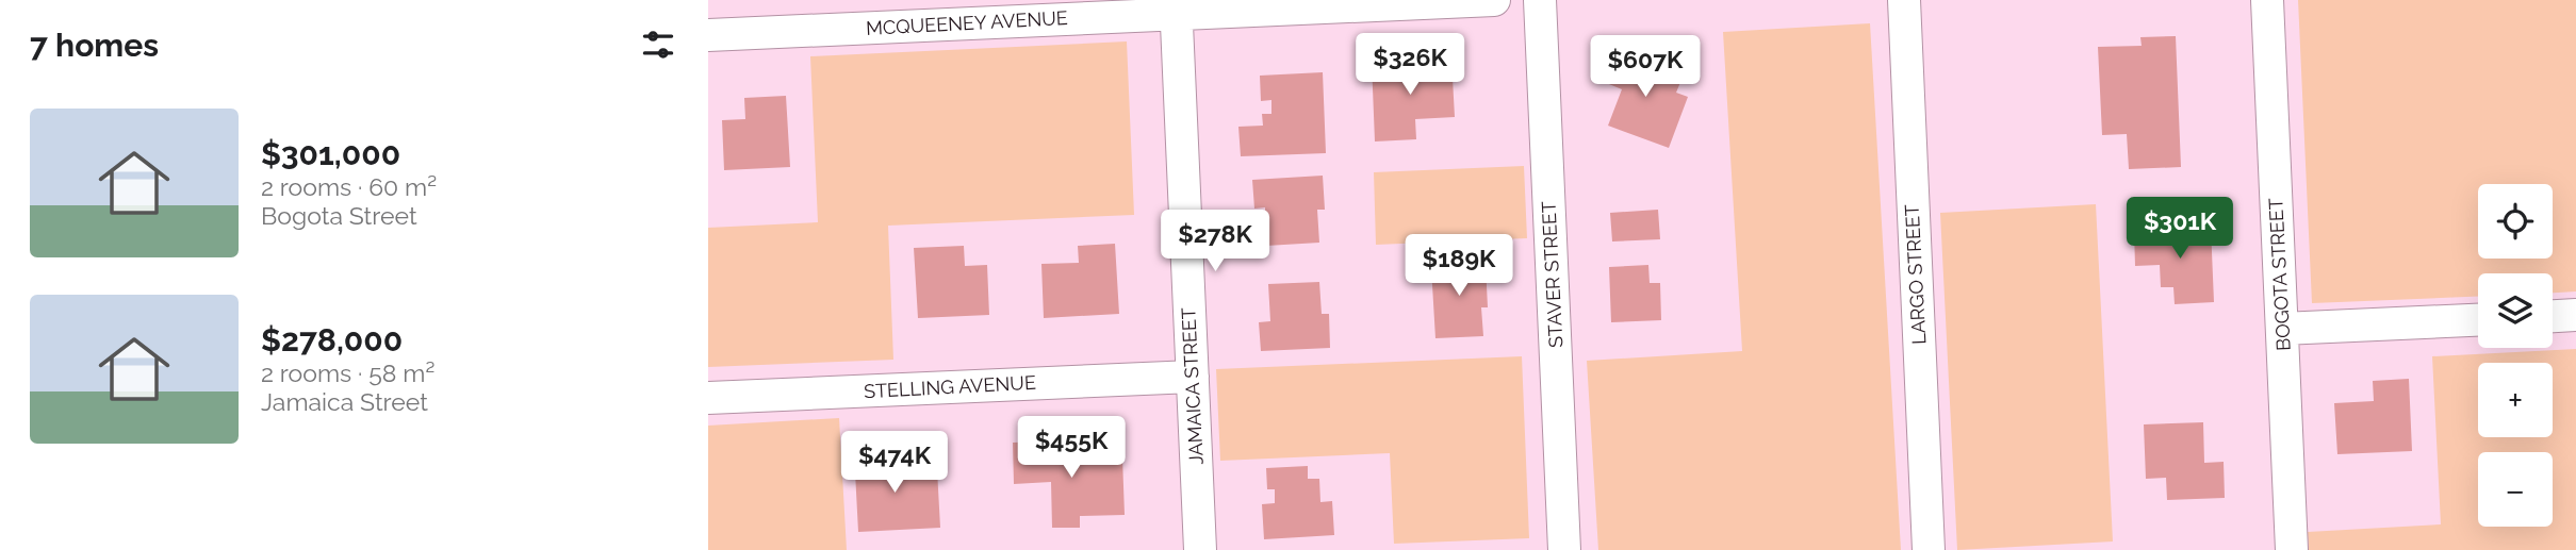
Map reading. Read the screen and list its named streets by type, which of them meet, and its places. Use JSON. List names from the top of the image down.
{
  "streets": {
    "street": [
      "MCQUEENEY AVENUE",
      "STAVER STREET",
      "LARGO STREET",
      "BOGOTA STREET",
      "JAMAICA STREET",
      "STELLING AVENUE"
    ]
  },
  "crossings": [
    ["MCQUEENEY AVENUE", "JAMAICA STREET"],
    ["JAMAICA STREET", "STELLING AVENUE"]
  ],
  "page": {
    "heading": "7 homes",
    "price": [
      "$326K",
      "$607K",
      "$301K",
      "$278K",
      "$189K",
      "$455K",
      "$474K"
    ],
    "list": [
      {
        "name": "$301,000",
        "note": "2 rooms · 60 m² · Bogota Street"
      },
      {
        "name": "$278,000",
        "note": "2 rooms · 58 m² · Jamaica Street"
      }
    ],
    "map_buttons": ["+", "−"]
  }
}
